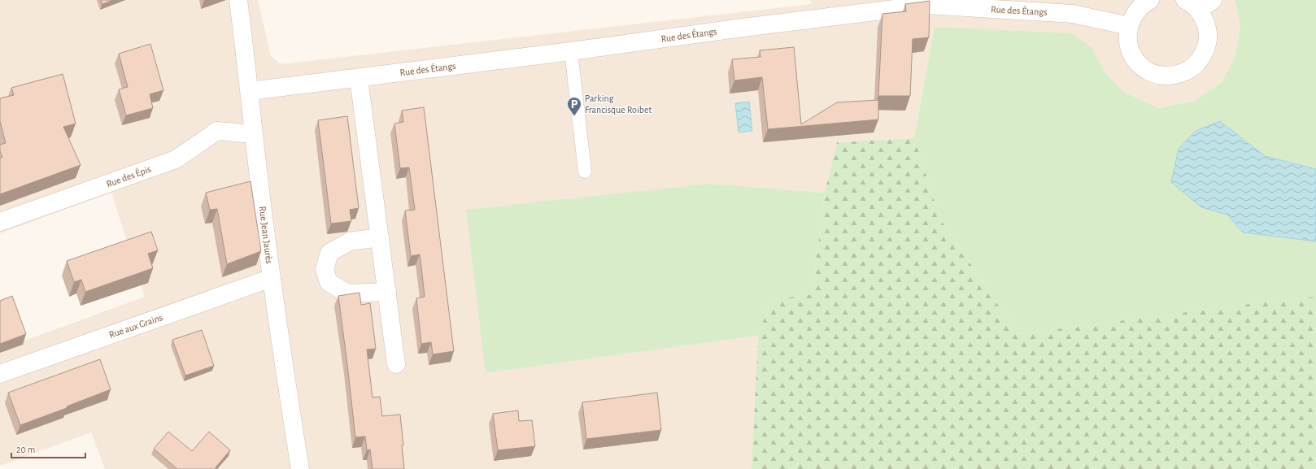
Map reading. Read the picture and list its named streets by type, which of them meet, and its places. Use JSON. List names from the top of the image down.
{
  "streets": {
    "street": [
      "Rue des Étangs",
      "Rue des Épis",
      "Rue Jean Jaurès",
      "Rue aux Grains"
    ]
  },
  "crossings": [
    ["Rue des Étangs", "Rue Jean Jaurès"],
    ["Rue des Épis", "Rue Jean Jaurès"],
    ["Rue Jean Jaurès", "Rue aux Grains"]
  ],
  "places": {
    "parking": ["Parking Francisque Roibet"]
  },
  "scale_bar": "20 m"
}
